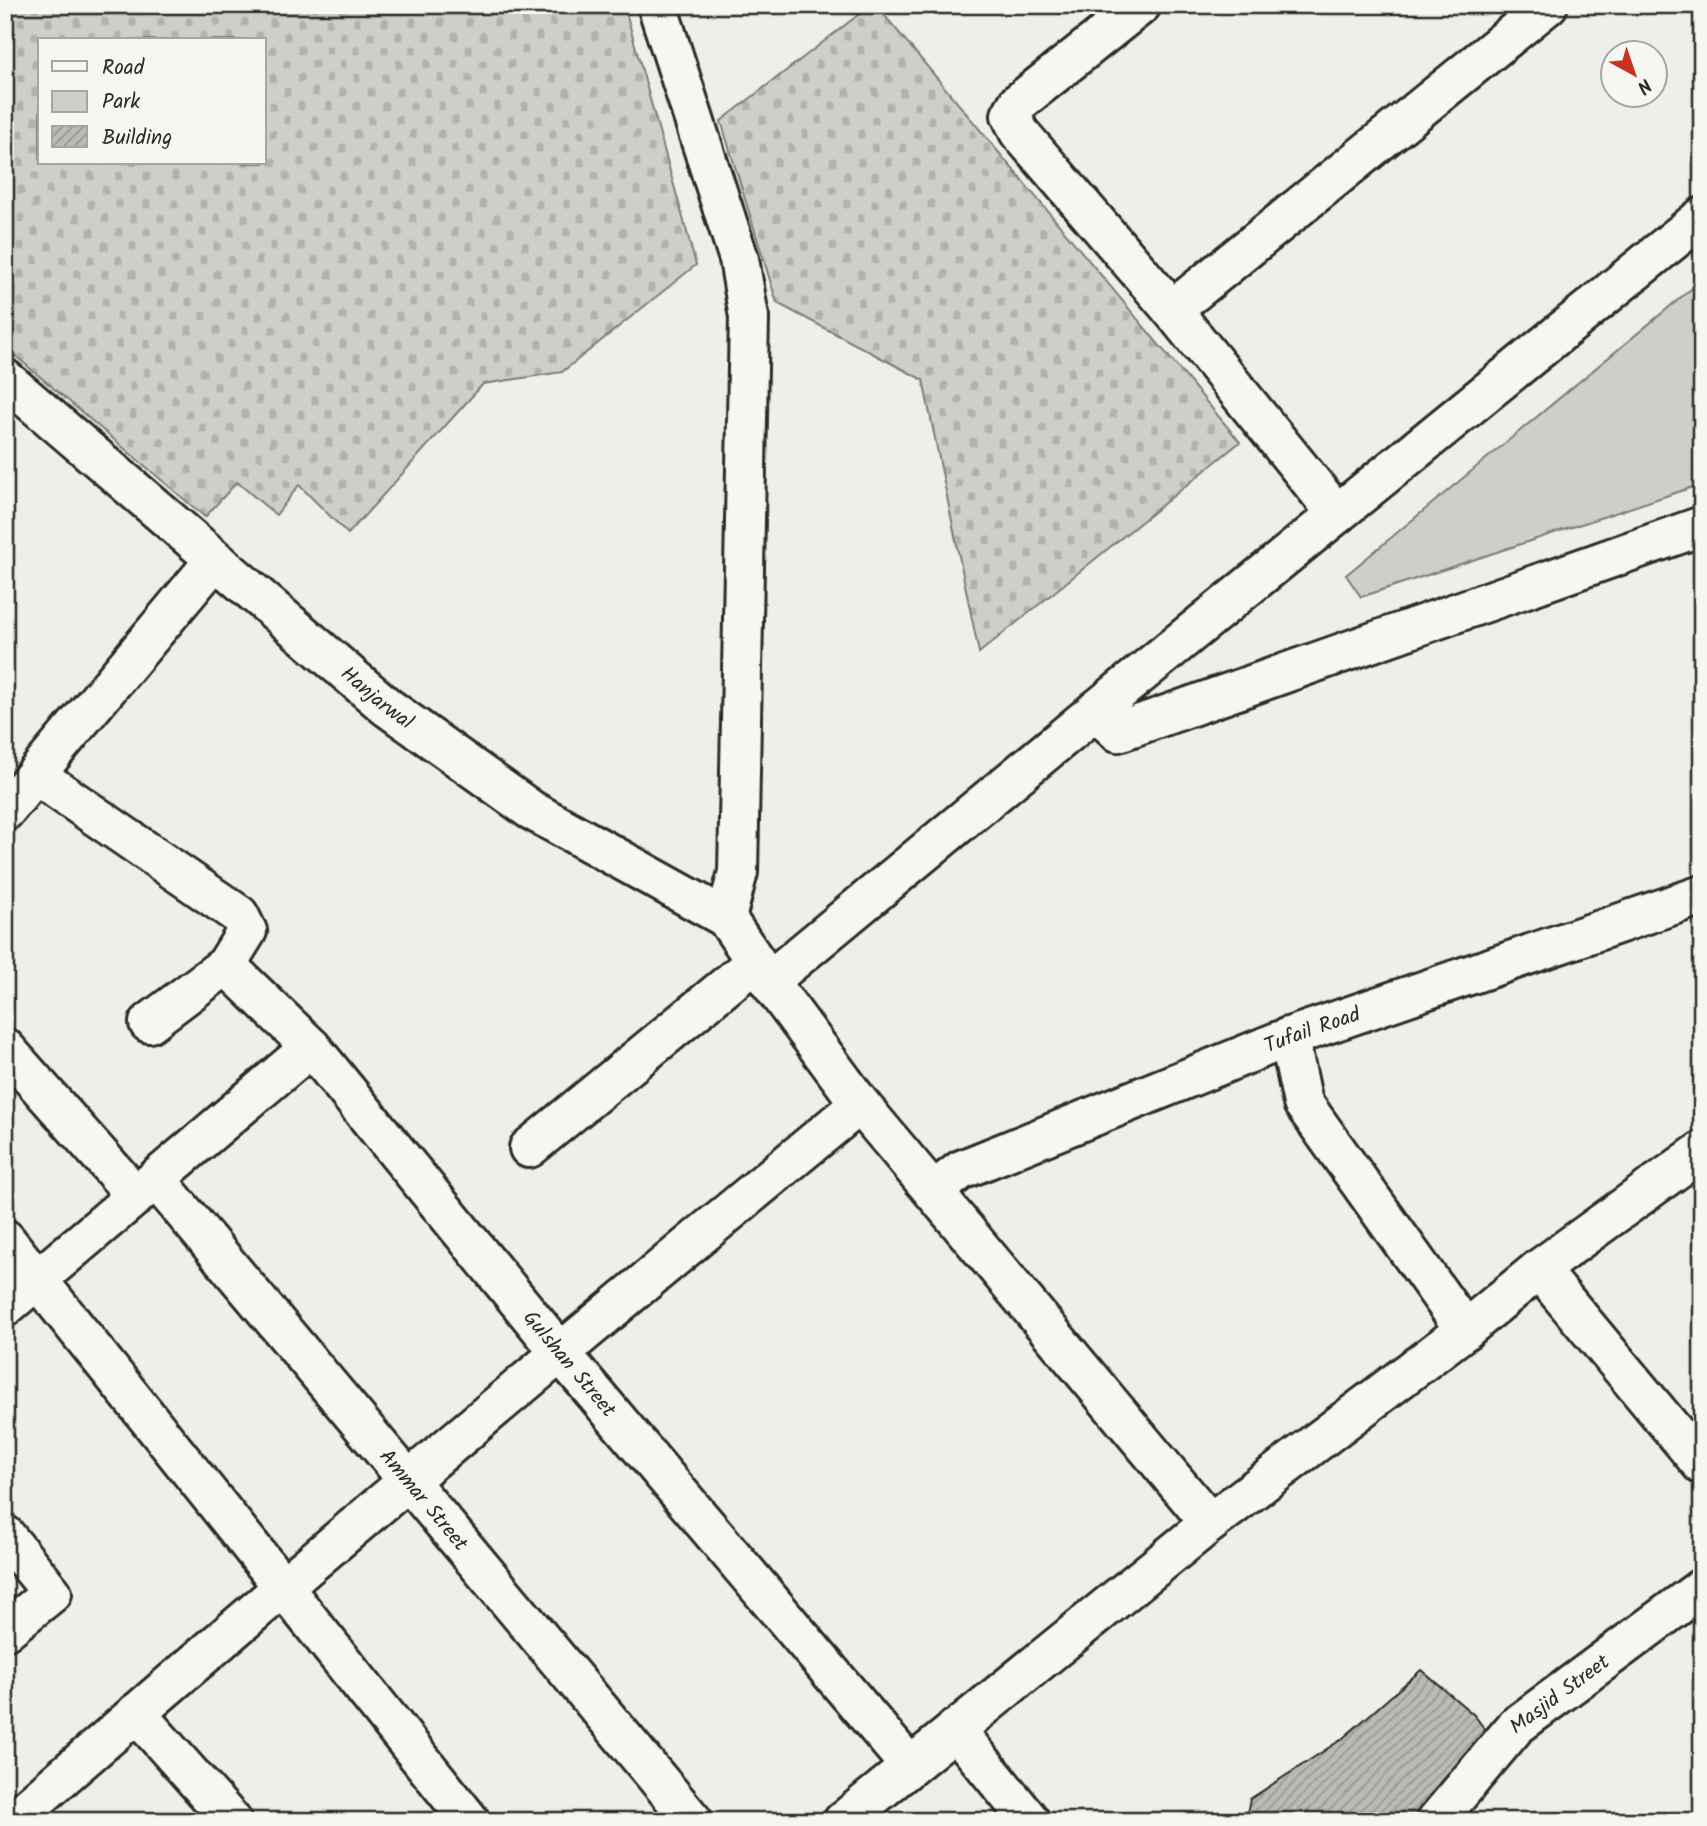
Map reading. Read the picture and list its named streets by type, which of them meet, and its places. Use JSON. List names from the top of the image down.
{
  "streets": {
    "street": [
      "Hanjarwal",
      "Tufail Road",
      "Gulshan Street",
      "Ammar Street",
      "Masjid Street"
    ]
  },
  "crossings": [
    ["Hanjarwal", "Tufail Road"]
  ],
  "legend": ["Road", "Park", "Building"],
  "north": "bottom right"
}
